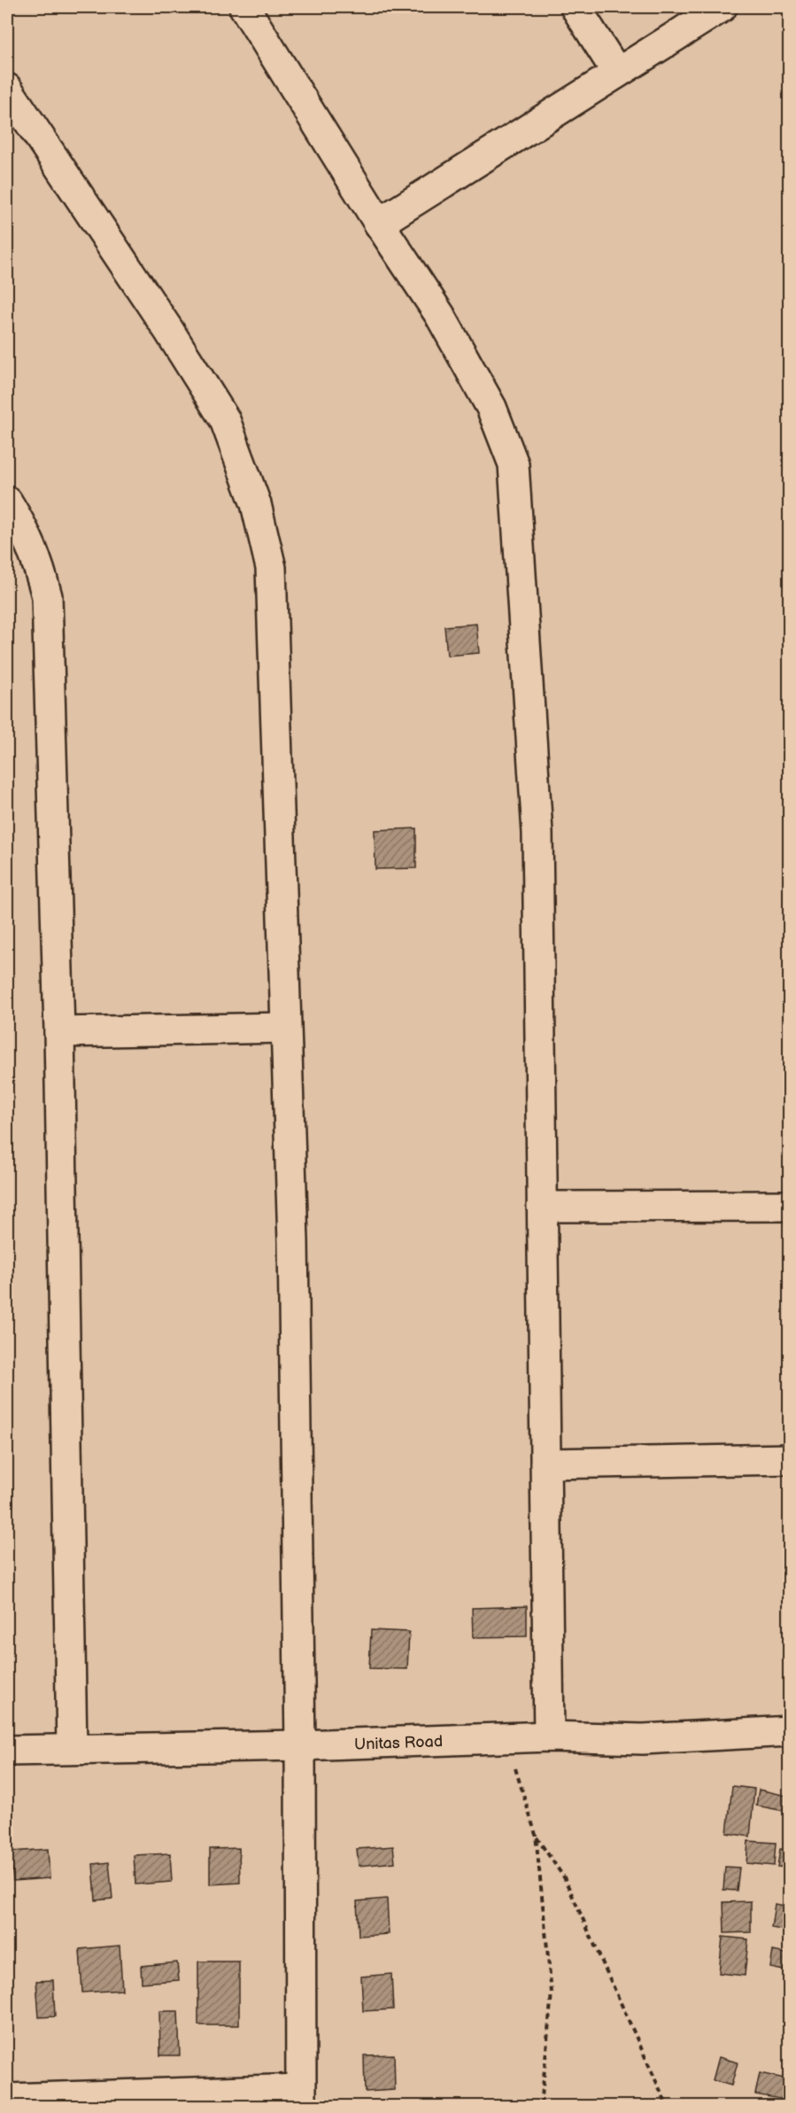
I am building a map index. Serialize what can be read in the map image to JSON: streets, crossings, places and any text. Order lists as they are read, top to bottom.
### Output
{
  "streets": {
    "street": ["Unitas Road"]
  }
}
